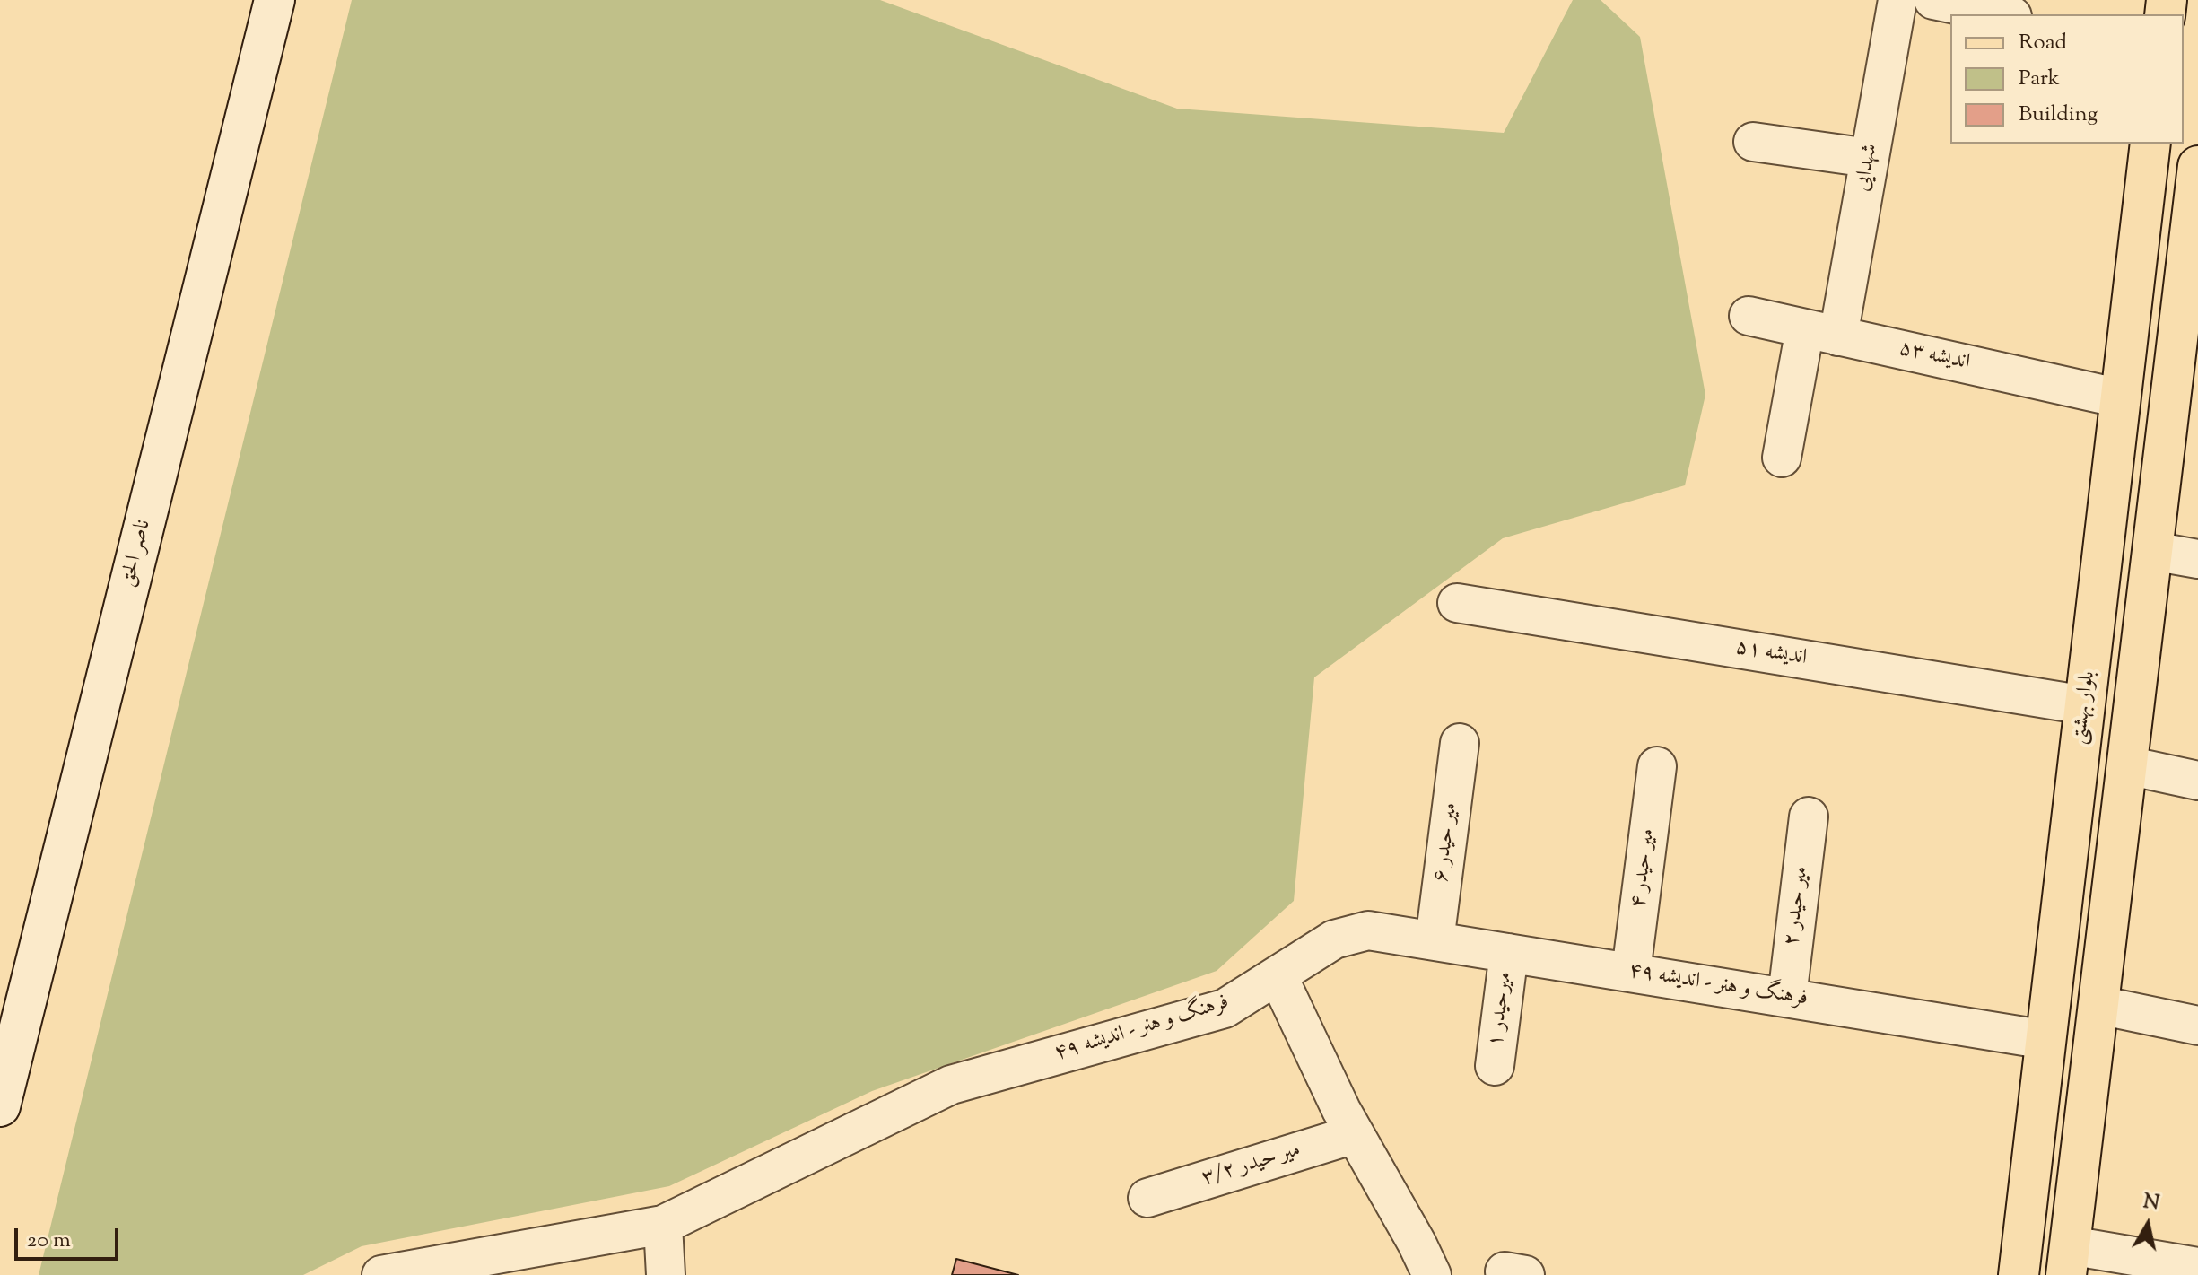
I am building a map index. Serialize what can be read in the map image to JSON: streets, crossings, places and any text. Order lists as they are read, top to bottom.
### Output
{
  "streets": {
    "main road": ["بلوار بهشتی"],
    "street": [
      "شهدایی",
      "اندیشه ۵۳",
      "ناصر الحق",
      "اندیشه ۵۱",
      "میر حیدر ۶",
      "میر حیدر ۴",
      "میر حیدر ۲",
      "فرهنگ و هنر - اندیشه ۴۹",
      "میرحیدر ۱",
      "میر حیدر ۳/۲"
    ]
  },
  "crossings": [
    ["شهدایی", "اندیشه ۵۳"],
    ["اندیشه ۵۳", "بلوار بهشتی"],
    ["اندیشه ۵۱", "بلوار بهشتی"],
    ["بلوار بهشتی", "فرهنگ و هنر - اندیشه ۴۹"],
    ["میر حیدر ۶", "فرهنگ و هنر - اندیشه ۴۹"],
    ["میر حیدر ۴", "فرهنگ و هنر - اندیشه ۴۹"],
    ["میر حیدر ۲", "فرهنگ و هنر - اندیشه ۴۹"],
    ["فرهنگ و هنر - اندیشه ۴۹", "میرحیدر ۱"]
  ],
  "legend": ["Road", "Park", "Building"],
  "scale_bar": "20 m",
  "north": "top"
}
